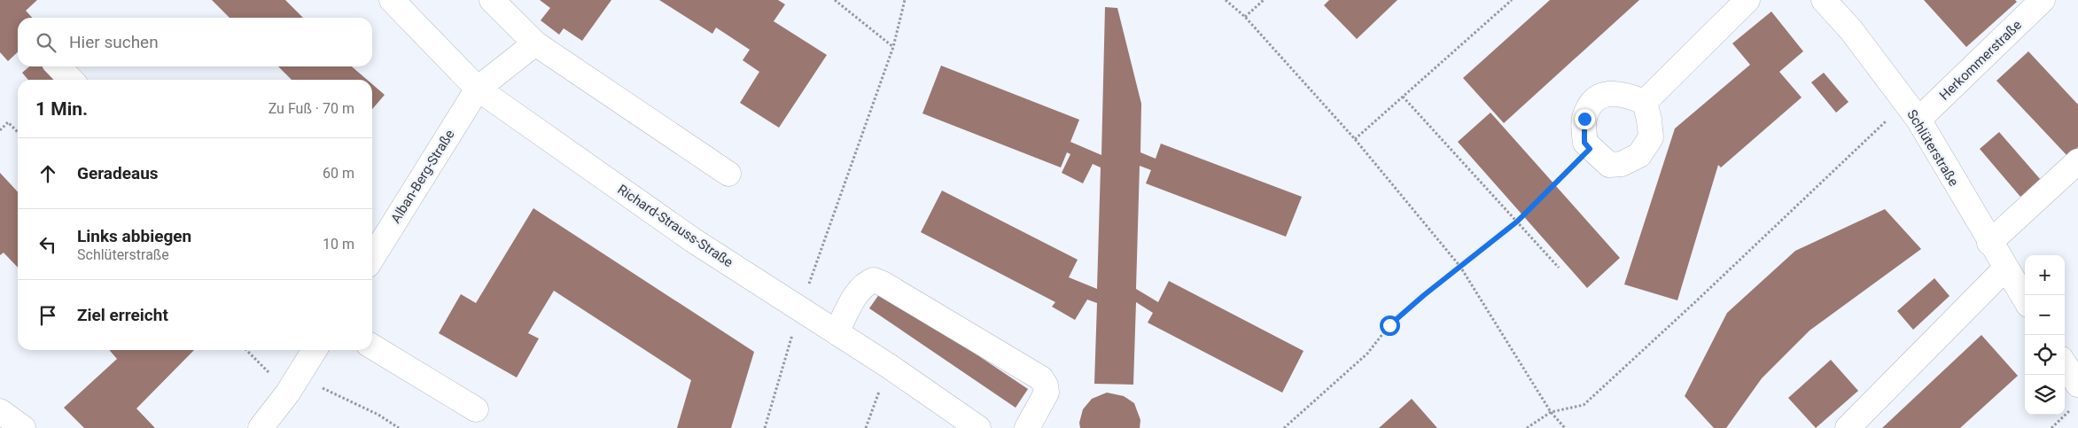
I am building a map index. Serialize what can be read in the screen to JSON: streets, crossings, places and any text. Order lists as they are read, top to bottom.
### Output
{
  "streets": {
    "street": [
      "Herkommerstraße",
      "Schlüterstraße",
      "Alban-Berg-Straße",
      "Richard-Strauss-Straße"
    ]
  },
  "crossings": [
    ["Herkommerstraße", "Schlüterstraße"],
    ["Alban-Berg-Straße", "Richard-Strauss-Straße"]
  ],
  "page": {
    "search": "Hier suchen",
    "heading": ["1 Min.", "Zu Fuß · 70 m"],
    "list": [
      ["Geradeaus", "60 m"],
      ["Links abbiegen", "Schlüterstraße", "10 m"],
      "Ziel erreicht"
    ],
    "map_buttons": ["+", "−"]
  }
}
